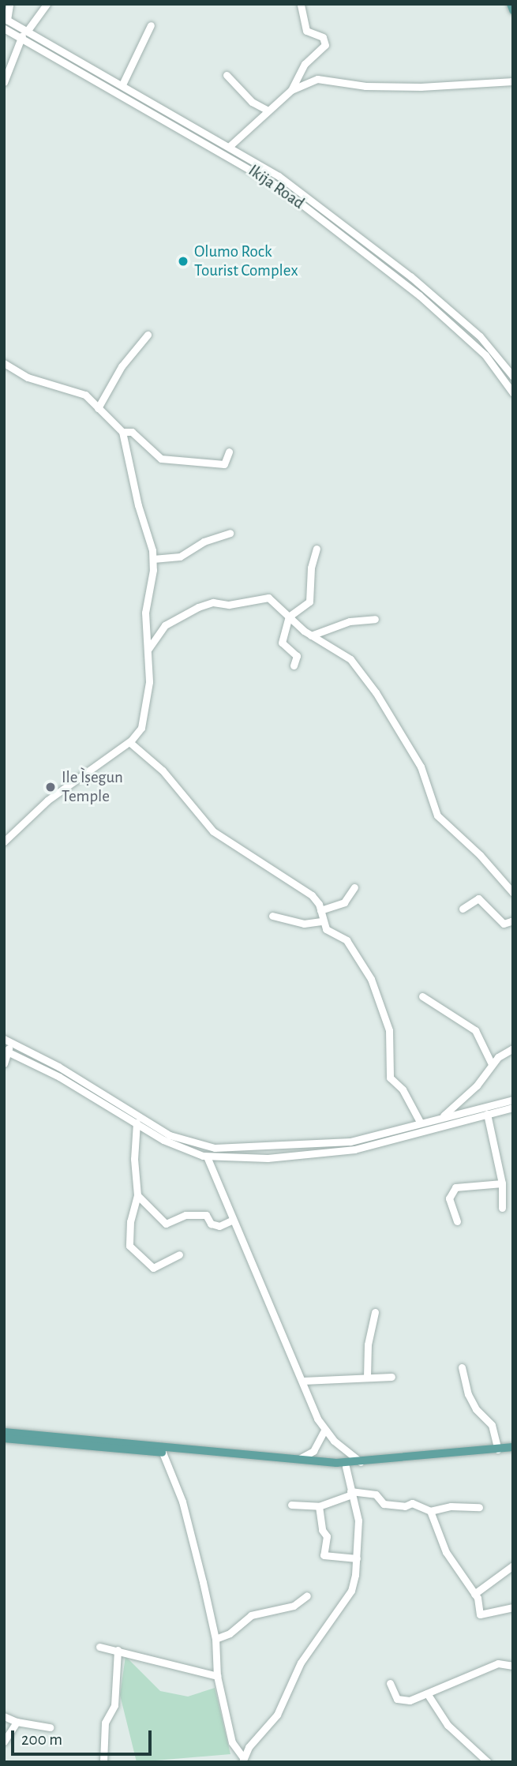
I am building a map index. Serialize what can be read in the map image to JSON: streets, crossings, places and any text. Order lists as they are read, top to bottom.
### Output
{
  "streets": {
    "street": ["Ikija Road"]
  },
  "places": ["Olumo Rock Tourist Complex", "Ile Ìṣegun Temple"],
  "scale_bar": "200 m"
}
